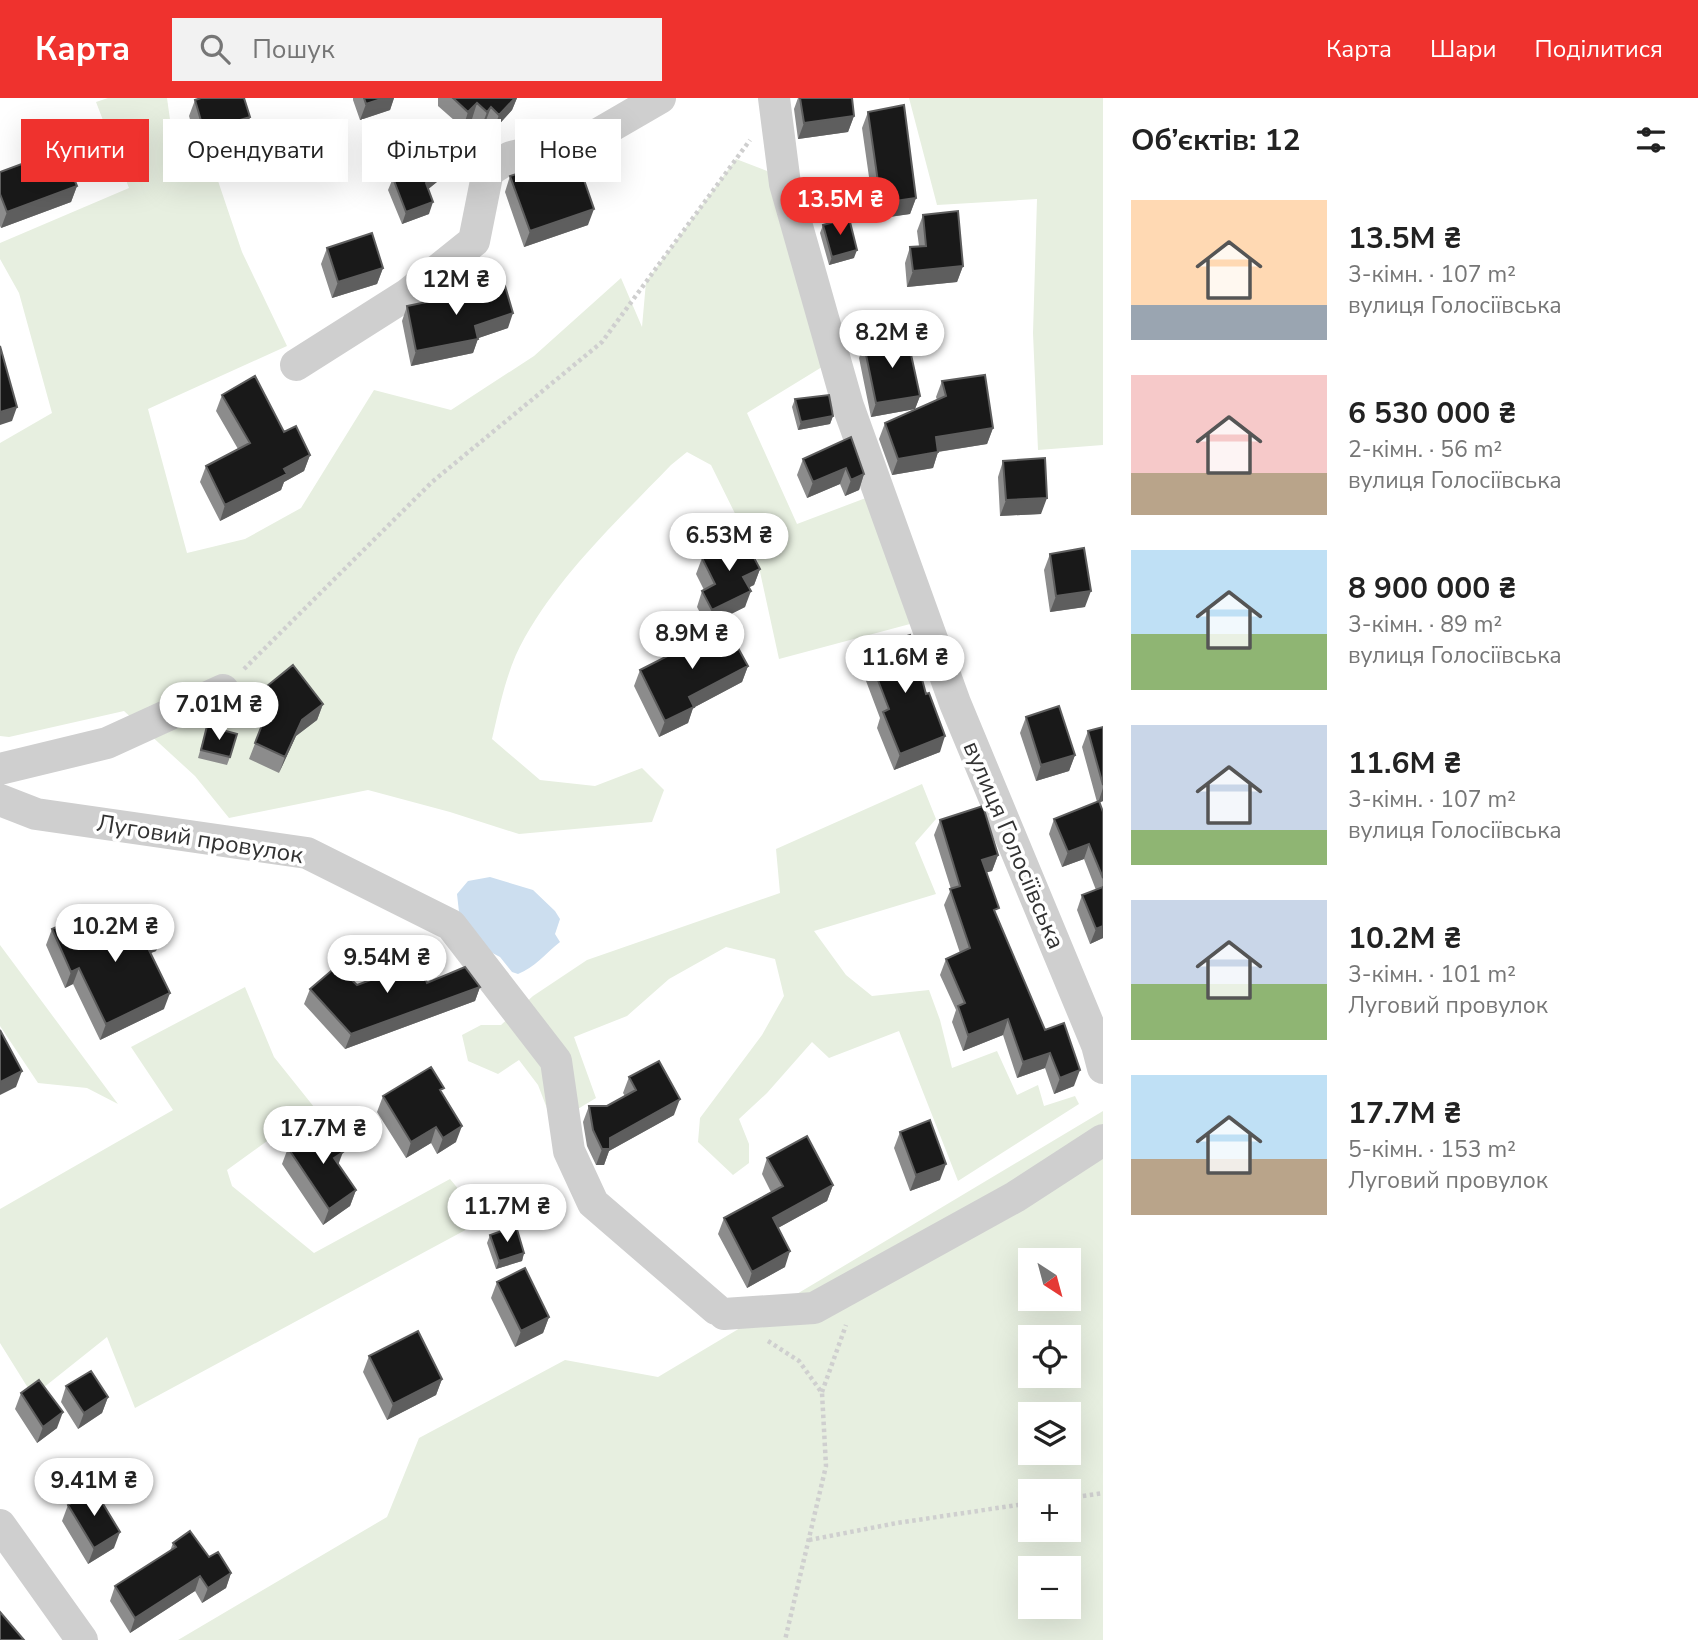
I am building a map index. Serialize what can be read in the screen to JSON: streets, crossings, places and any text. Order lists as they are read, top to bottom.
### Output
{
  "streets": {
    "street": ["Луговий провулок", "вулиця Голосіївська"]
  },
  "north": "bottom right",
  "page": {
    "header": "Карта",
    "search": "Пошук",
    "nav": ["Карта", "Шари", "Поділитися"],
    "heading": "Об’єктів: 12",
    "chip": [
      "Купити",
      "Орендувати",
      "Фільтри",
      "Нове"
    ],
    "price": [
      "13.5M ₴",
      "12M ₴",
      "8.2M ₴",
      "6.53M ₴",
      "8.9M ₴",
      "11.6M ₴",
      "7.01M ₴",
      "10.2M ₴",
      "9.54M ₴",
      "17.7M ₴",
      "11.7M ₴",
      "9.41M ₴"
    ],
    "list": [
      {
        "name": "13.5M ₴",
        "note": "3-кімн. · 107 m² · вулиця Голосіївська"
      },
      {
        "name": "6 530 000 ₴",
        "note": "2-кімн. · 56 m² · вулиця Голосіївська"
      },
      {
        "name": "8 900 000 ₴",
        "note": "3-кімн. · 89 m² · вулиця Голосіївська"
      },
      {
        "name": "11.6M ₴",
        "note": "3-кімн. · 107 m² · вулиця Голосіївська"
      },
      {
        "name": "10.2M ₴",
        "note": "3-кімн. · 101 m² · Луговий провулок"
      },
      {
        "name": "17.7M ₴",
        "note": "5-кімн. · 153 m² · Луговий провулок"
      }
    ],
    "map_buttons": ["+", "−"]
  }
}
